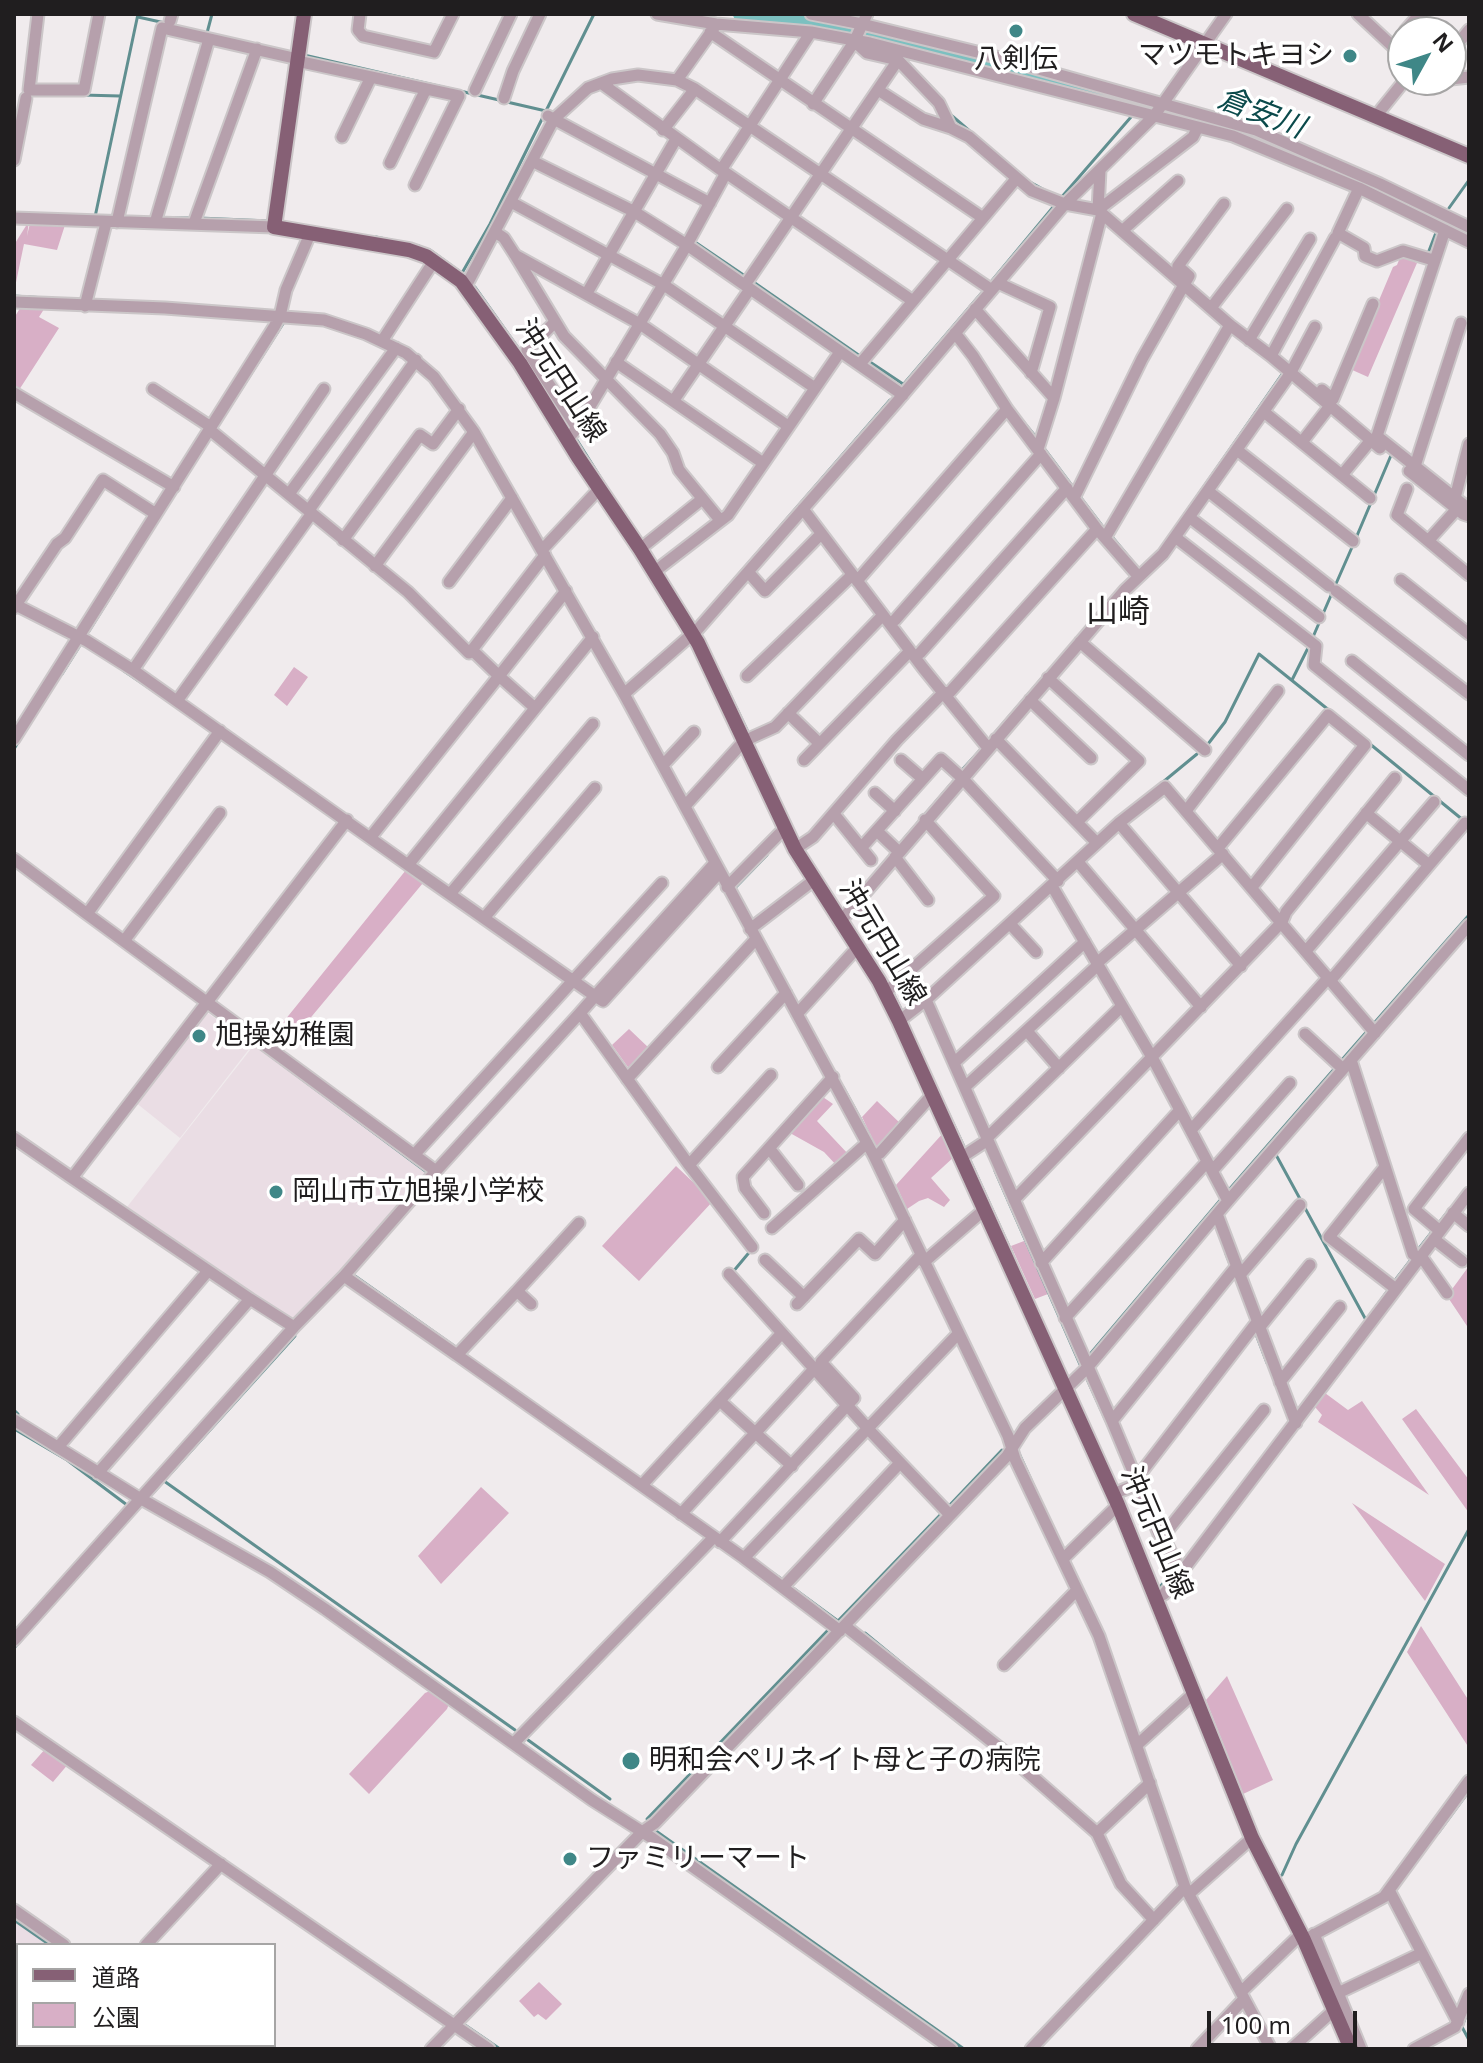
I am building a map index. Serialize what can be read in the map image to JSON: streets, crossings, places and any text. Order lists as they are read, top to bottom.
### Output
{
  "streets": {
    "main road": ["沖元円山線"]
  },
  "districts": ["山崎"],
  "water": ["倉安川"],
  "places": [
    "八剣伝",
    "マツモトキヨシ",
    "旭操幼稚園",
    "岡山市立旭操小学校",
    "明和会ペリネイト母と子の病院",
    "ファミリーマート"
  ],
  "legend": ["道路", "公園"],
  "scale_bar": "100 m",
  "north": "top right"
}
